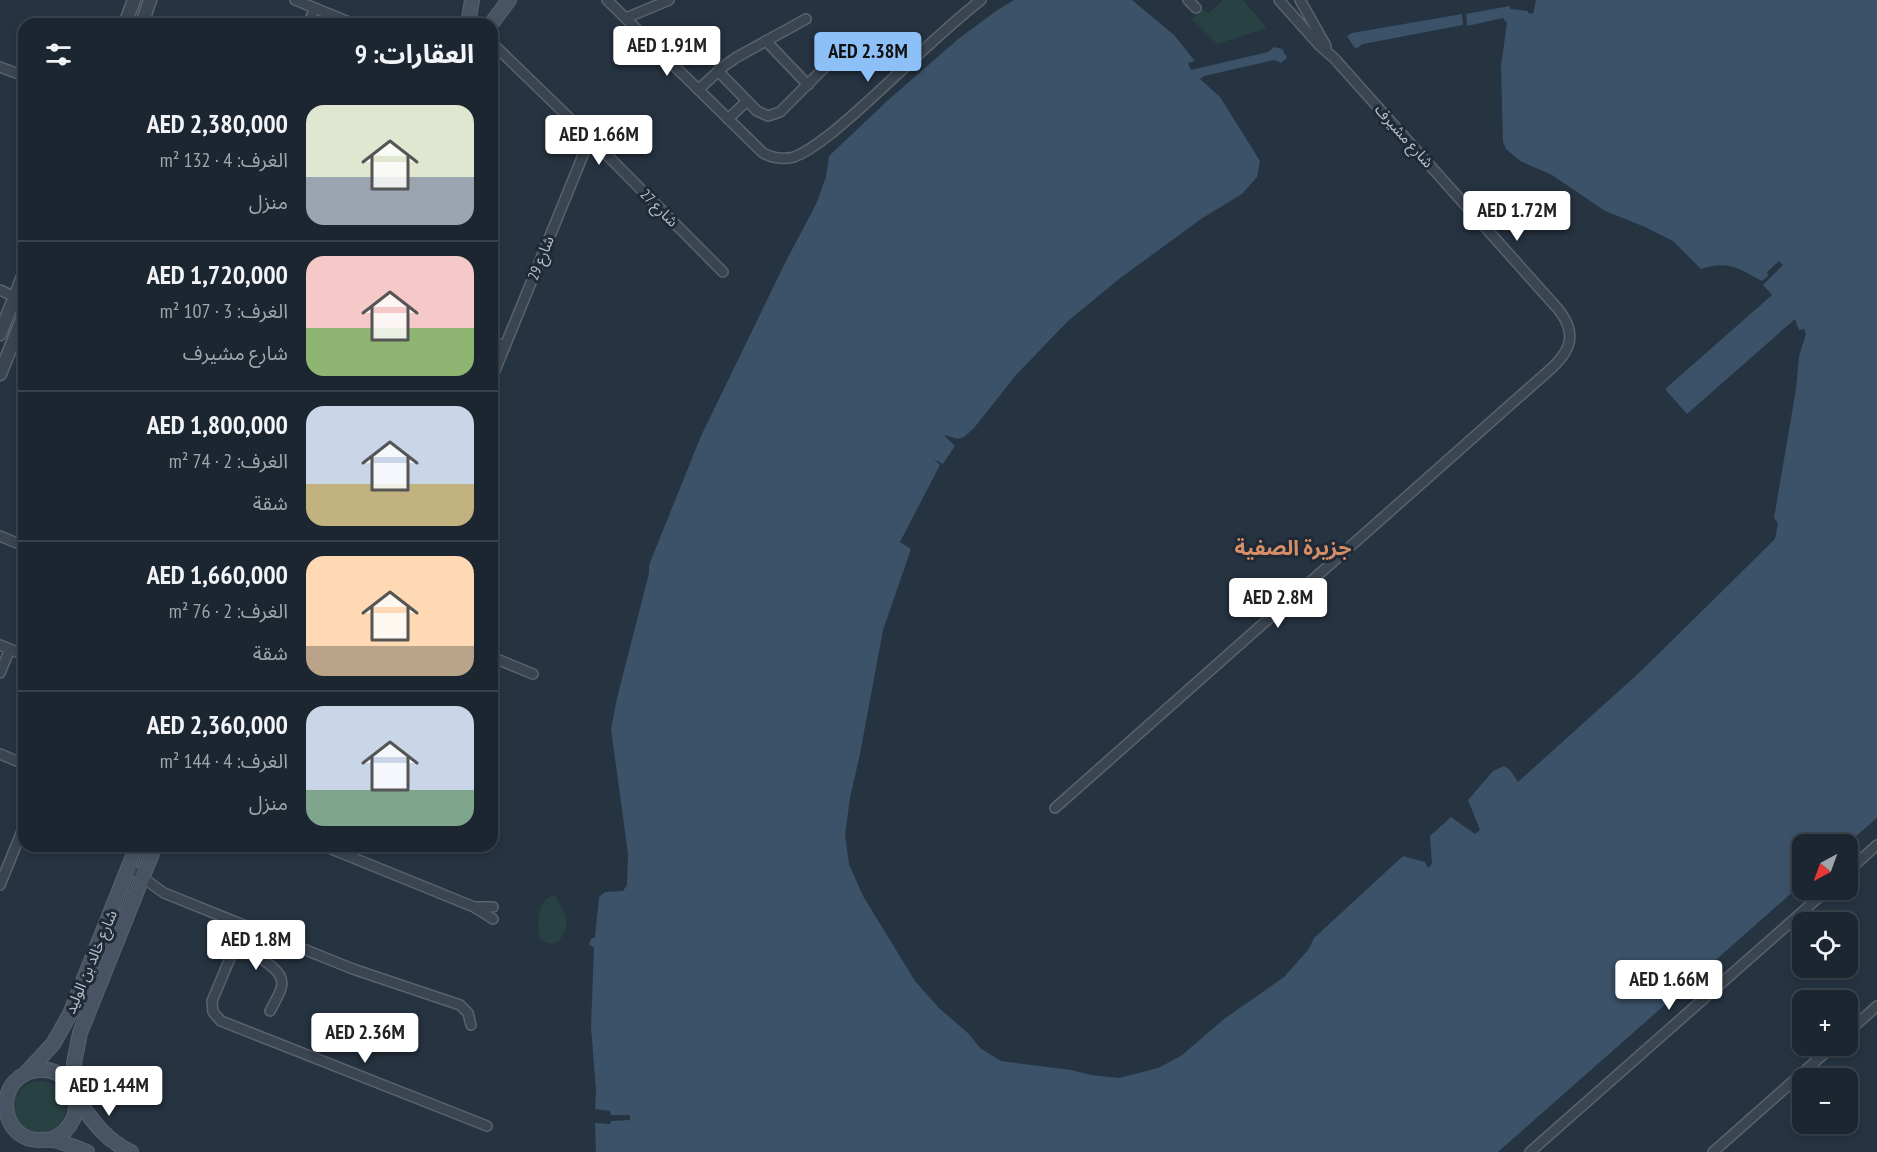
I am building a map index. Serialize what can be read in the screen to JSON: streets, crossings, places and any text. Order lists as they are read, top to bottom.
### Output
{
  "streets": {
    "main road": ["شارع خالد بن الوليد"],
    "street": ["شارع مشيرف", "شارع 27", "شارع 29"]
  },
  "crossings": [
    ["شارع 27", "شارع 29"]
  ],
  "districts": ["جزيرة الصفية"],
  "north": "bottom left",
  "page": {
    "heading": "العقارات: 9",
    "price": [
      "AED 1.91M",
      "AED 2.38M",
      "AED 1.66M",
      "AED 1.72M",
      "AED 2.8M",
      "AED 1.8M",
      "AED 1.66M",
      "AED 2.36M",
      "AED 1.44M"
    ],
    "list": [
      {
        "name": "AED 2,380,000",
        "note": "الغرف: 4 · 132 m² · منزل"
      },
      {
        "name": "AED 1,720,000",
        "note": "الغرف: 3 · 107 m² · شارع مشيرف"
      },
      {
        "name": "AED 1,800,000",
        "note": "الغرف: 2 · 74 m² · شقة"
      },
      {
        "name": "AED 1,660,000",
        "note": "الغرف: 2 · 76 m² · شقة"
      },
      {
        "name": "AED 2,360,000",
        "note": "الغرف: 4 · 144 m² · منزل"
      }
    ],
    "map_buttons": ["+", "−"]
  }
}
